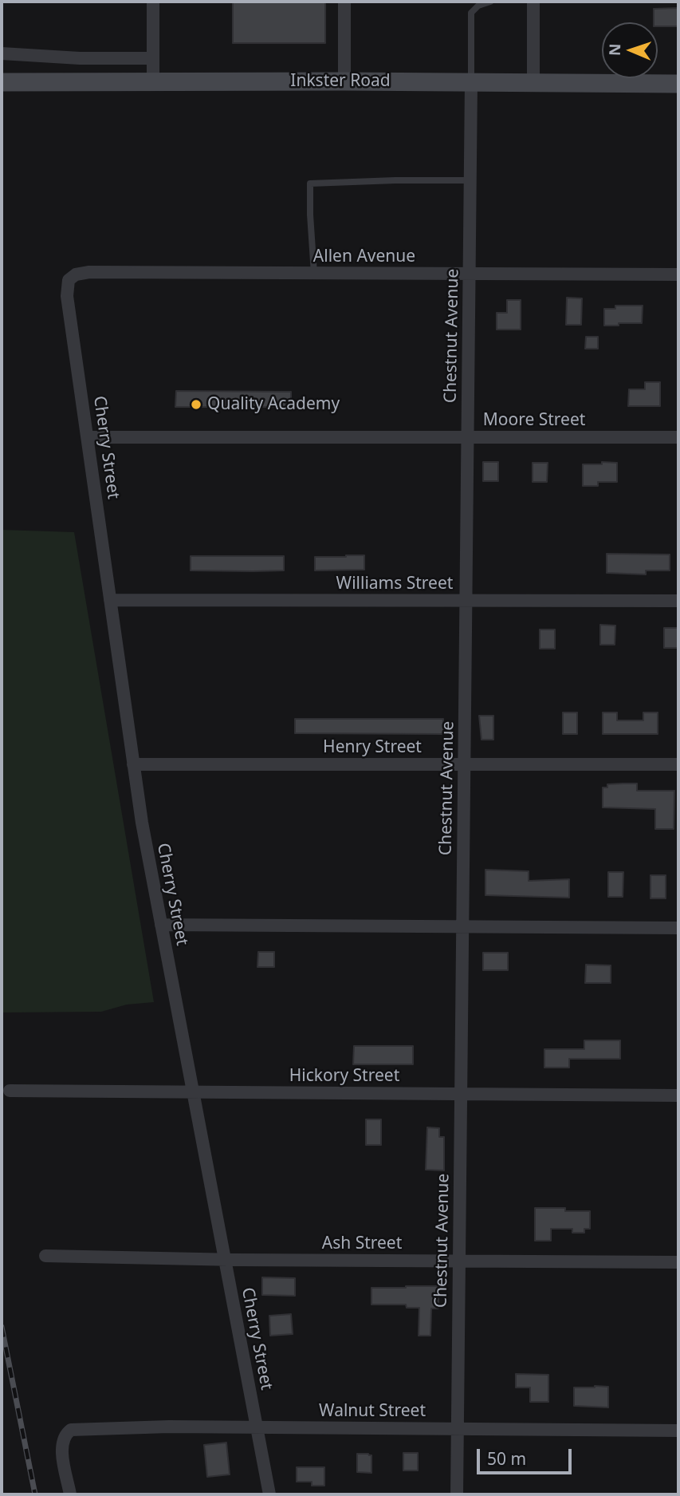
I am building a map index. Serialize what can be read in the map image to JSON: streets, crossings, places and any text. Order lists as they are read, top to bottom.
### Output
{
  "streets": {
    "main road": ["Inkster Road"],
    "street": [
      "Allen Avenue",
      "Chestnut Avenue",
      "Moore Street",
      "Cherry Street",
      "Williams Street",
      "Henry Street",
      "Hickory Street",
      "Ash Street",
      "Walnut Street"
    ]
  },
  "crossings": [
    ["Inkster Road", "Chestnut Avenue"],
    ["Allen Avenue", "Chestnut Avenue"],
    ["Allen Avenue", "Cherry Street"],
    ["Chestnut Avenue", "Moore Street"],
    ["Chestnut Avenue", "Williams Street"],
    ["Chestnut Avenue", "Henry Street"],
    ["Chestnut Avenue", "Hickory Street"],
    ["Chestnut Avenue", "Ash Street"],
    ["Chestnut Avenue", "Walnut Street"],
    ["Moore Street", "Cherry Street"],
    ["Cherry Street", "Williams Street"],
    ["Cherry Street", "Henry Street"],
    ["Cherry Street", "Hickory Street"],
    ["Cherry Street", "Ash Street"],
    ["Cherry Street", "Walnut Street"]
  ],
  "places": ["Quality Academy"],
  "scale_bar": "50 m",
  "north": "left"
}
